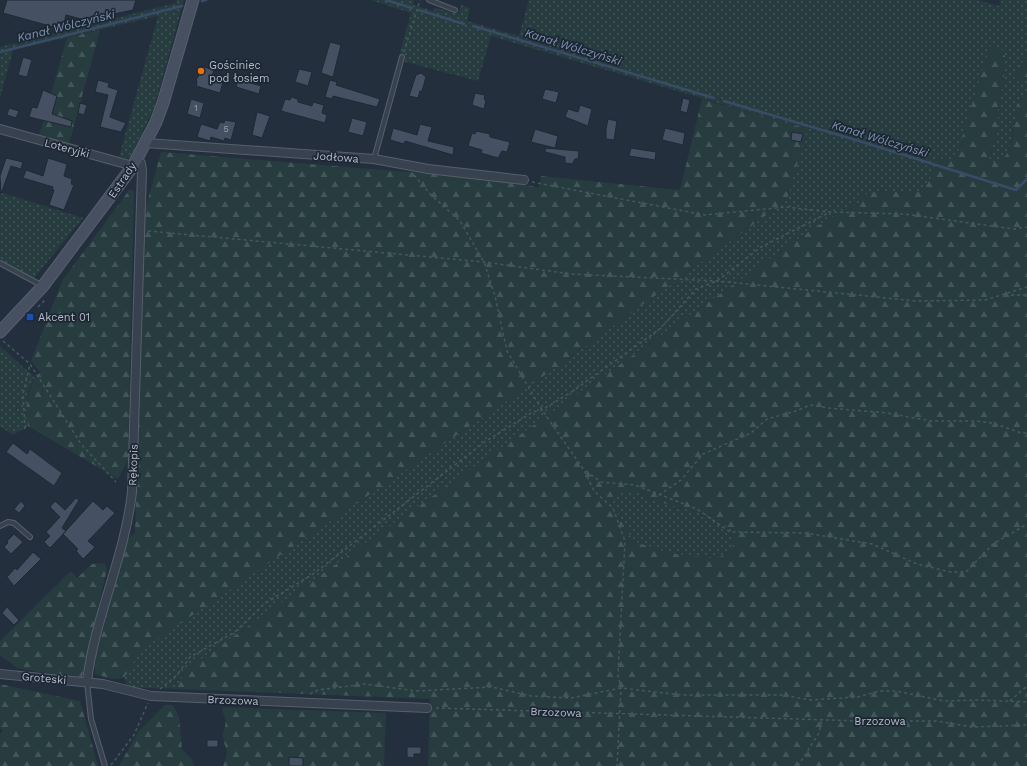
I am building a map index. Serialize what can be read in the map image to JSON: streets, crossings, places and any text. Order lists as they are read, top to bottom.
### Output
{
  "streets": {
    "main road": ["Estrady"],
    "street": [
      "Loteryjki",
      "Jodłowa",
      "Rękopis",
      "Groteski",
      "Brzozowa"
    ]
  },
  "crossings": [
    ["Loteryjki", "Estrady"],
    ["Loteryjki", "Rękopis"],
    ["Jodłowa", "Estrady"],
    ["Estrady", "Rękopis"],
    ["Rękopis", "Groteski"],
    ["Rękopis", "Brzozowa"],
    ["Groteski", "Brzozowa"]
  ],
  "water": ["Kanał Wólczyński"],
  "places": {
    "other": ["Gościniec pod łosiem"],
    "transit": ["Akcent 01"]
  },
  "house_numbers": ["1", "5"]
}
